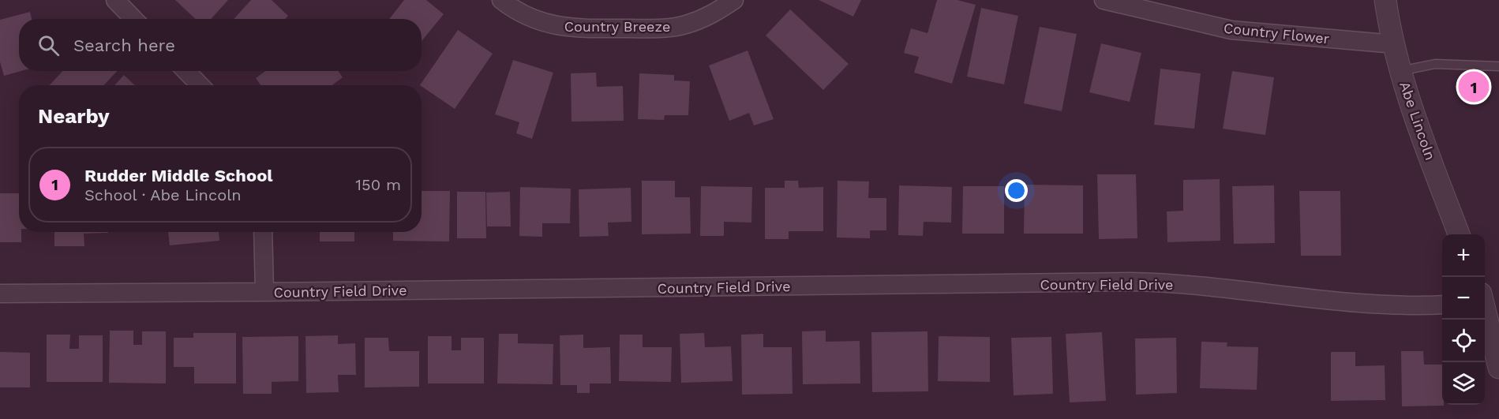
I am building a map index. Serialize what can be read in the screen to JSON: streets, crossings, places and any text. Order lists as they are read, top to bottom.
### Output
{
  "streets": {
    "street": [
      "Country Breeze",
      "Country Flower",
      "Abe Lincoln",
      "Country Field Drive"
    ]
  },
  "crossings": [
    ["Country Flower", "Abe Lincoln"]
  ],
  "page": {
    "search": "Search here",
    "pins": "1",
    "heading": "Nearby",
    "list": [
      {
        "mark": "1",
        "name": "Rudder Middle School",
        "note": "School · Abe Lincoln",
        "value": "150 m"
      }
    ],
    "map_buttons": ["+", "−"]
  }
}
